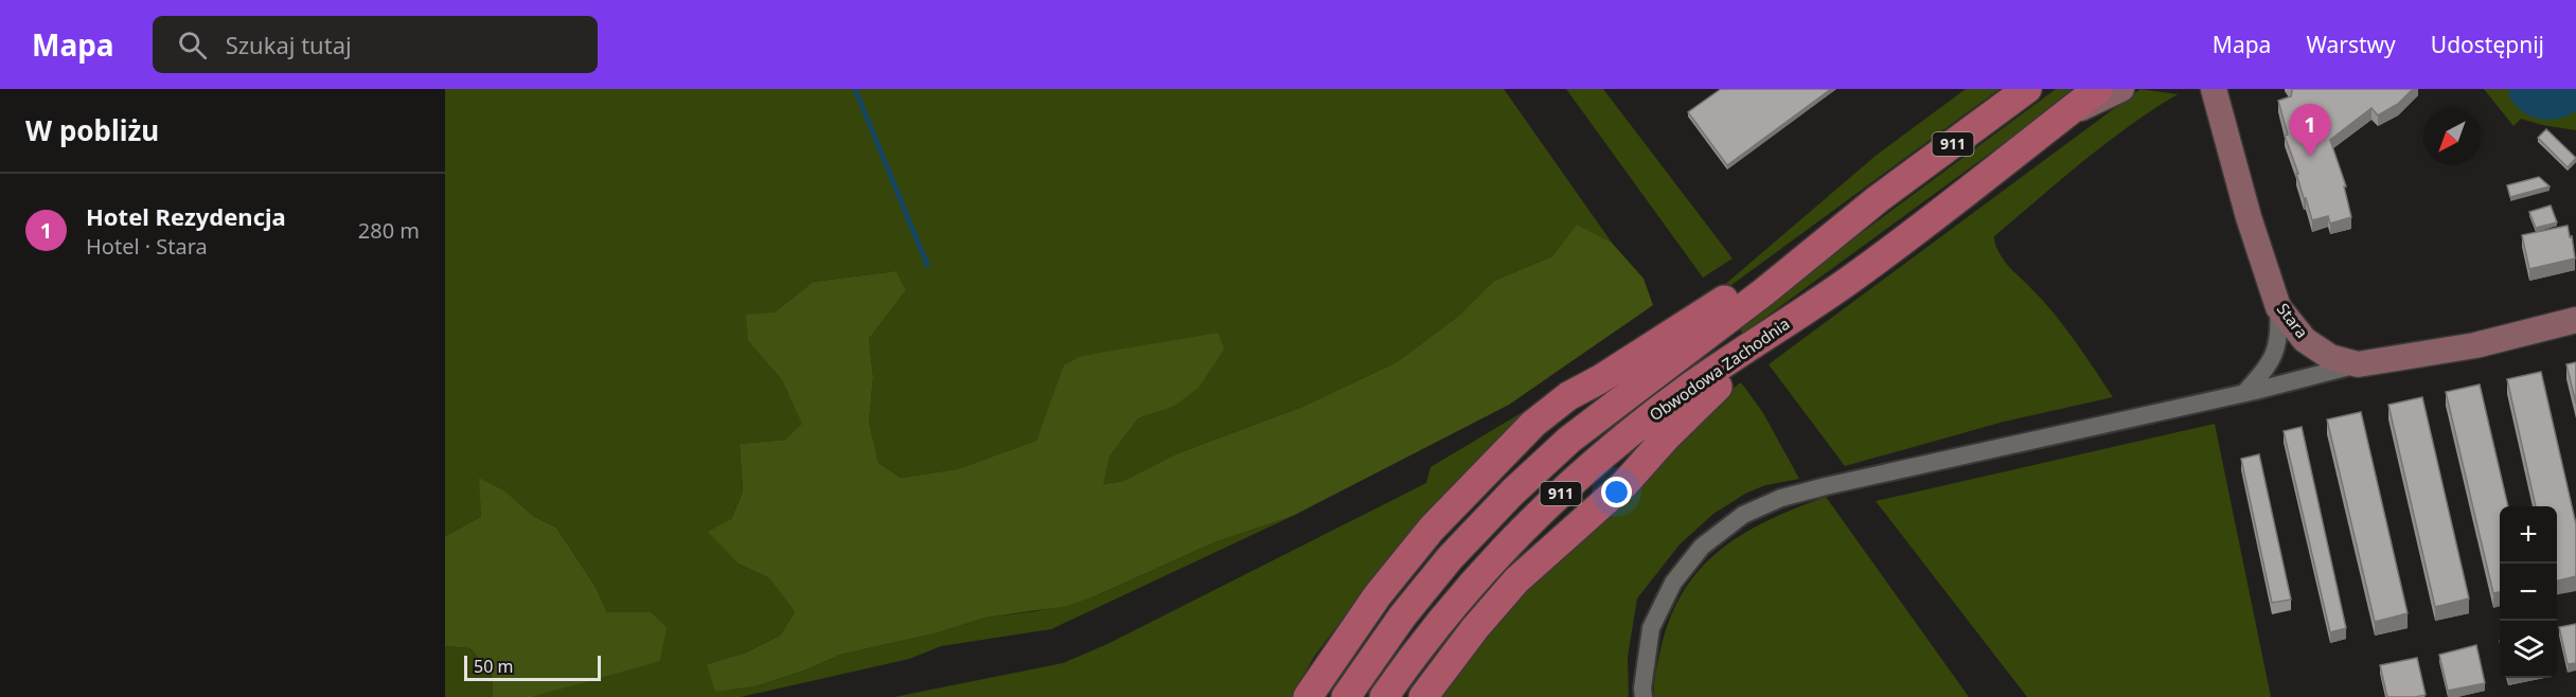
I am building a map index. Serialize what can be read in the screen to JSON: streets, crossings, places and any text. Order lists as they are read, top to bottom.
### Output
{
  "streets": {
    "main road": ["911", "Obwodowa Zachodnia"],
    "street": ["Stara"]
  },
  "scale_bar": "50 m",
  "north": "bottom left",
  "page": {
    "header": "Mapa",
    "search": "Szukaj tutaj",
    "nav": ["Mapa", "Warstwy", "Udostępnij"],
    "heading": "W pobliżu",
    "pins": "1",
    "list": [
      {
        "mark": "1",
        "name": "Hotel Rezydencja",
        "note": "Hotel · Stara",
        "value": "280 m"
      }
    ],
    "map_buttons": ["+", "−"],
    "scale": "50 m"
  }
}
